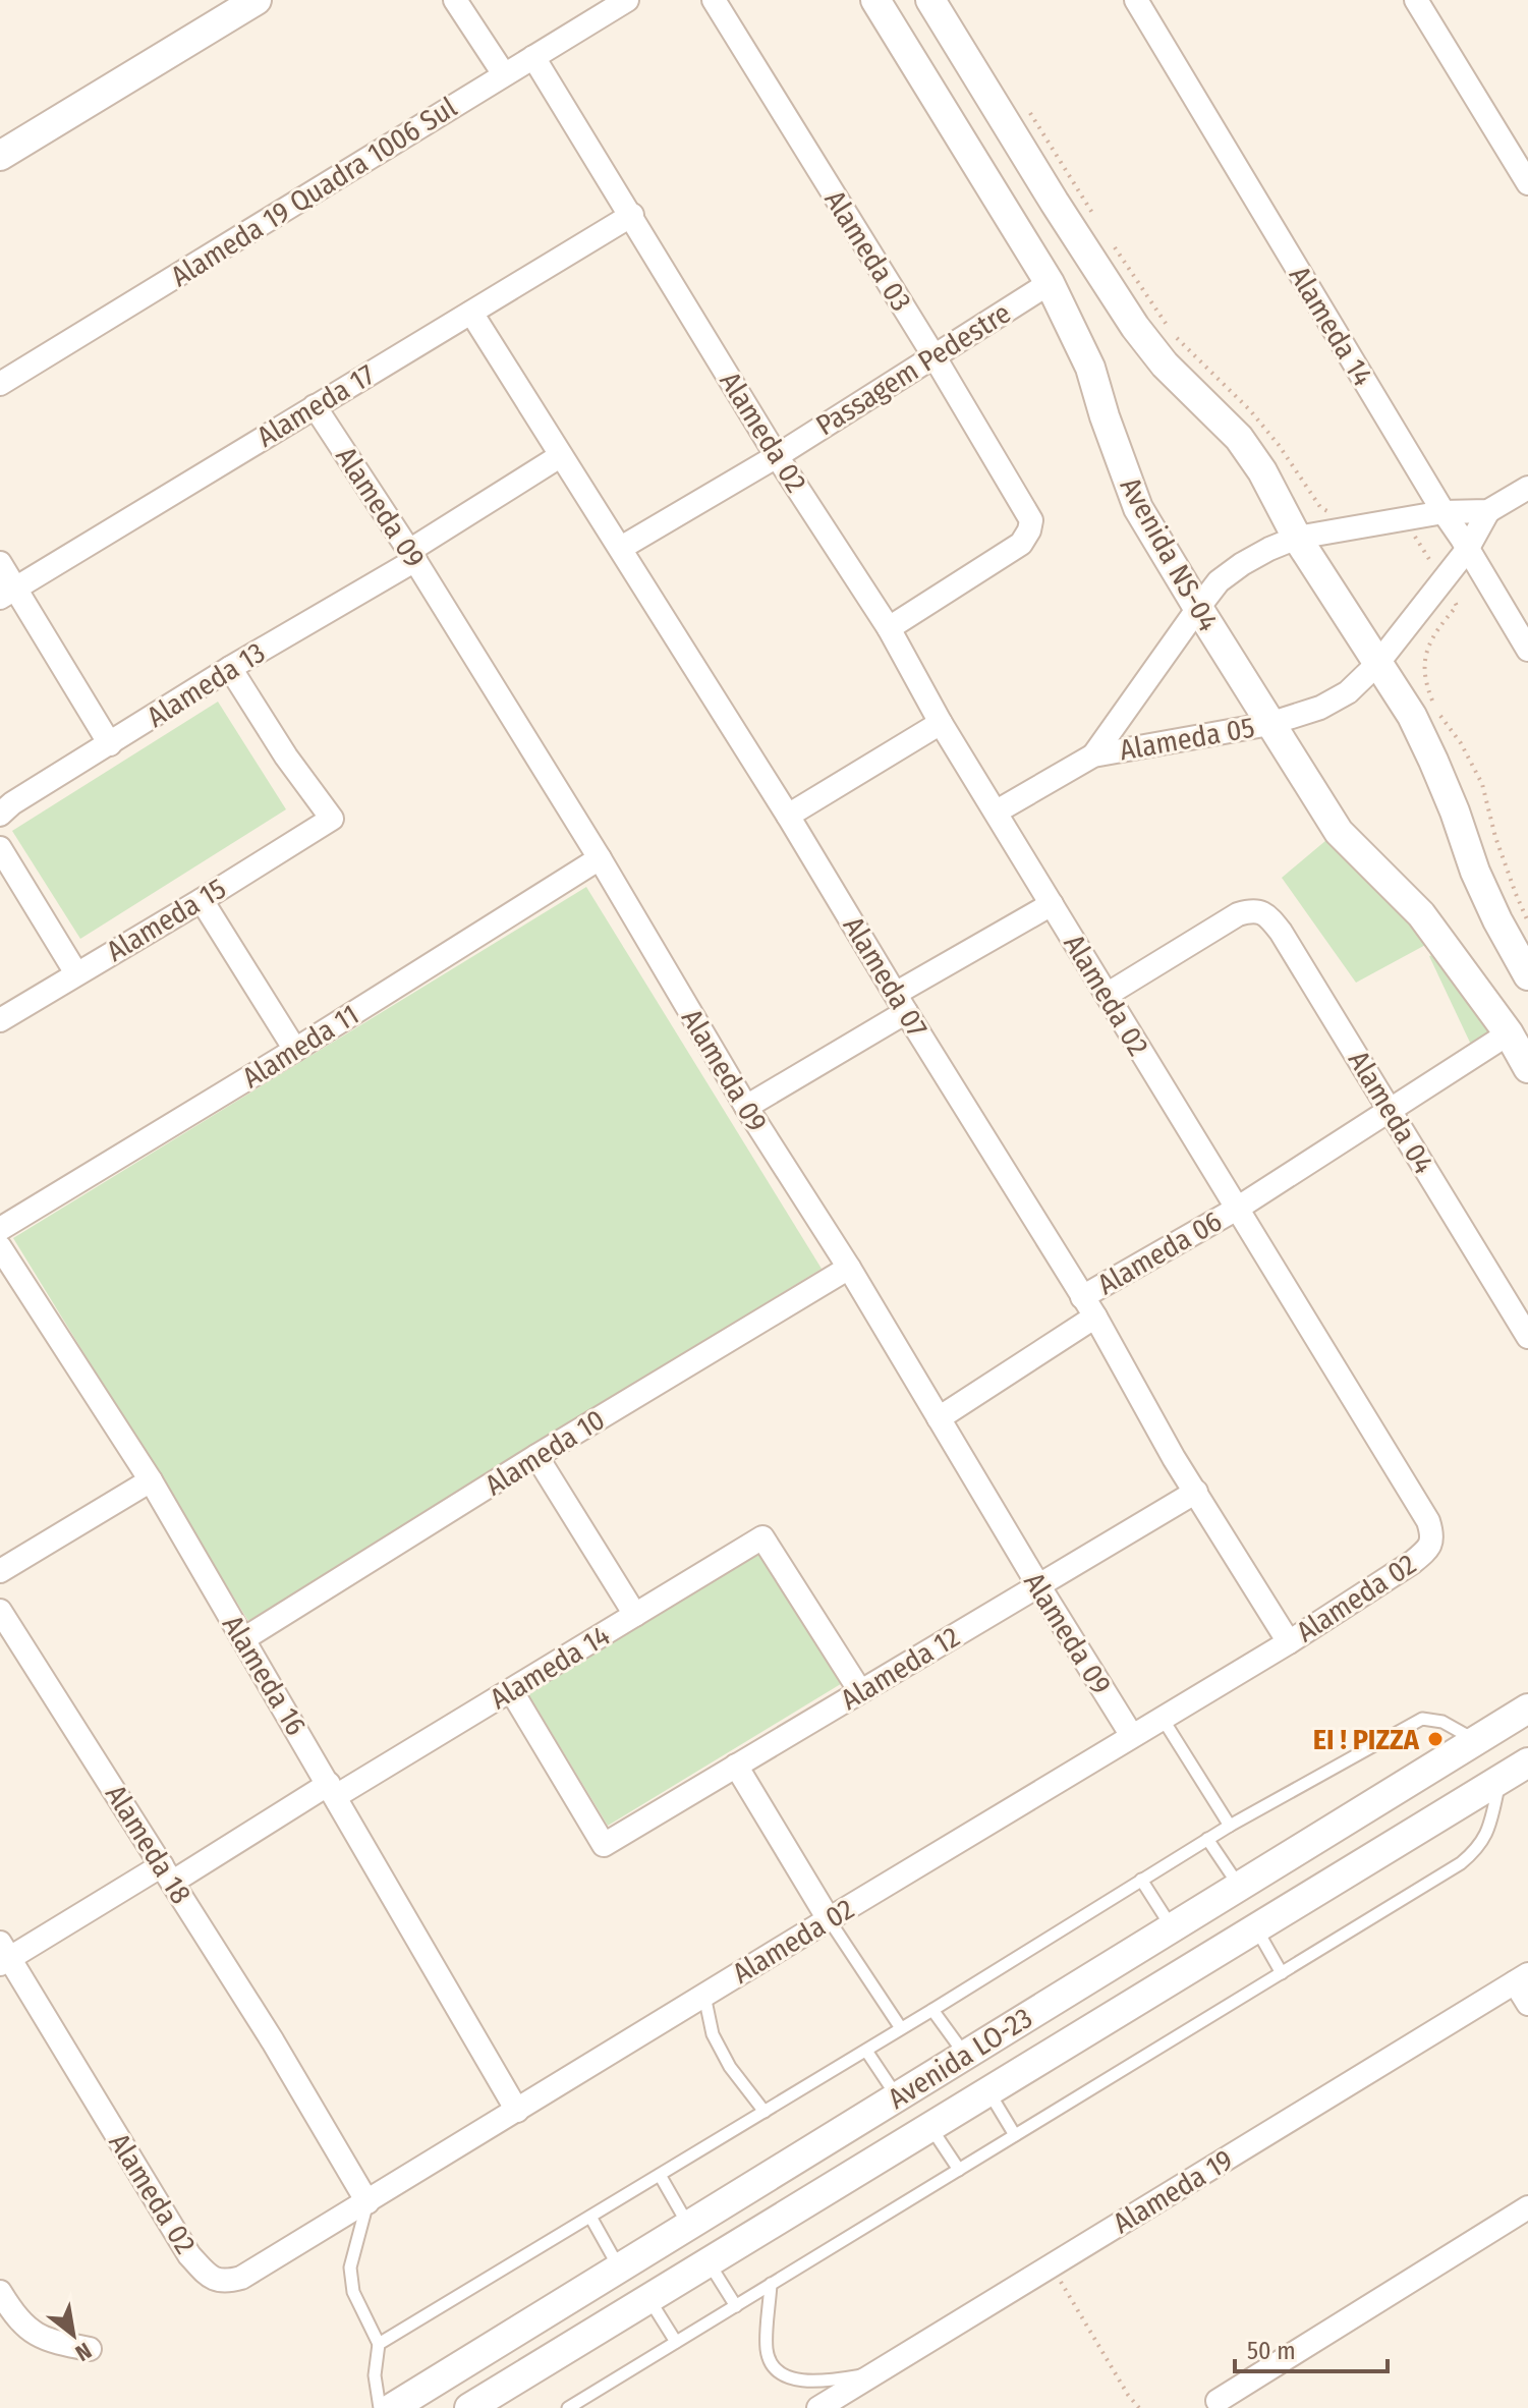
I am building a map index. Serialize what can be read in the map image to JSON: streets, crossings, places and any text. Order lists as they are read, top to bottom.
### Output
{
  "streets": {
    "street": [
      "Alameda 19 Quadra 1006 Sul",
      "Alameda 03",
      "Alameda 14",
      "Passagem Pedestre",
      "Alameda 17",
      "Alameda 02",
      "Alameda 09",
      "Avenida NS-04",
      "Alameda 13",
      "Alameda 05",
      "Alameda 15",
      "Alameda 07",
      "Alameda 11",
      "Alameda 04",
      "Alameda 06",
      "Alameda 10",
      "Alameda 12",
      "Alameda 16",
      "Alameda 18",
      "Avenida LO-23",
      "Alameda 19"
    ]
  },
  "crossings": [
    ["Alameda 19 Quadra 1006 Sul", "Alameda 02"],
    ["Alameda 03", "Passagem Pedestre"],
    ["Alameda 03", "Alameda 02"],
    ["Alameda 14", "Alameda 05"],
    ["Alameda 14", "Alameda 12"],
    ["Alameda 14", "Alameda 16"],
    ["Passagem Pedestre", "Alameda 02"],
    ["Passagem Pedestre", "Avenida NS-04"],
    ["Alameda 17", "Alameda 02"],
    ["Alameda 17", "Alameda 09"],
    ["Alameda 02", "Alameda 09"],
    ["Alameda 02", "Alameda 04"],
    ["Alameda 02", "Alameda 06"],
    ["Alameda 02", "Alameda 16"],
    ["Alameda 02", "Alameda 18"],
    ["Alameda 09", "Alameda 13"],
    ["Alameda 09", "Alameda 11"],
    ["Alameda 09", "Alameda 10"],
    ["Alameda 09", "Alameda 12"],
    ["Avenida NS-04", "Alameda 05"],
    ["Alameda 13", "Alameda 15"],
    ["Alameda 07", "Alameda 06"],
    ["Alameda 07", "Alameda 12"],
    ["Alameda 10", "Alameda 16"]
  ],
  "places": ["EI ! PIZZA"],
  "scale_bar": "50 m",
  "north": "bottom right"
}
